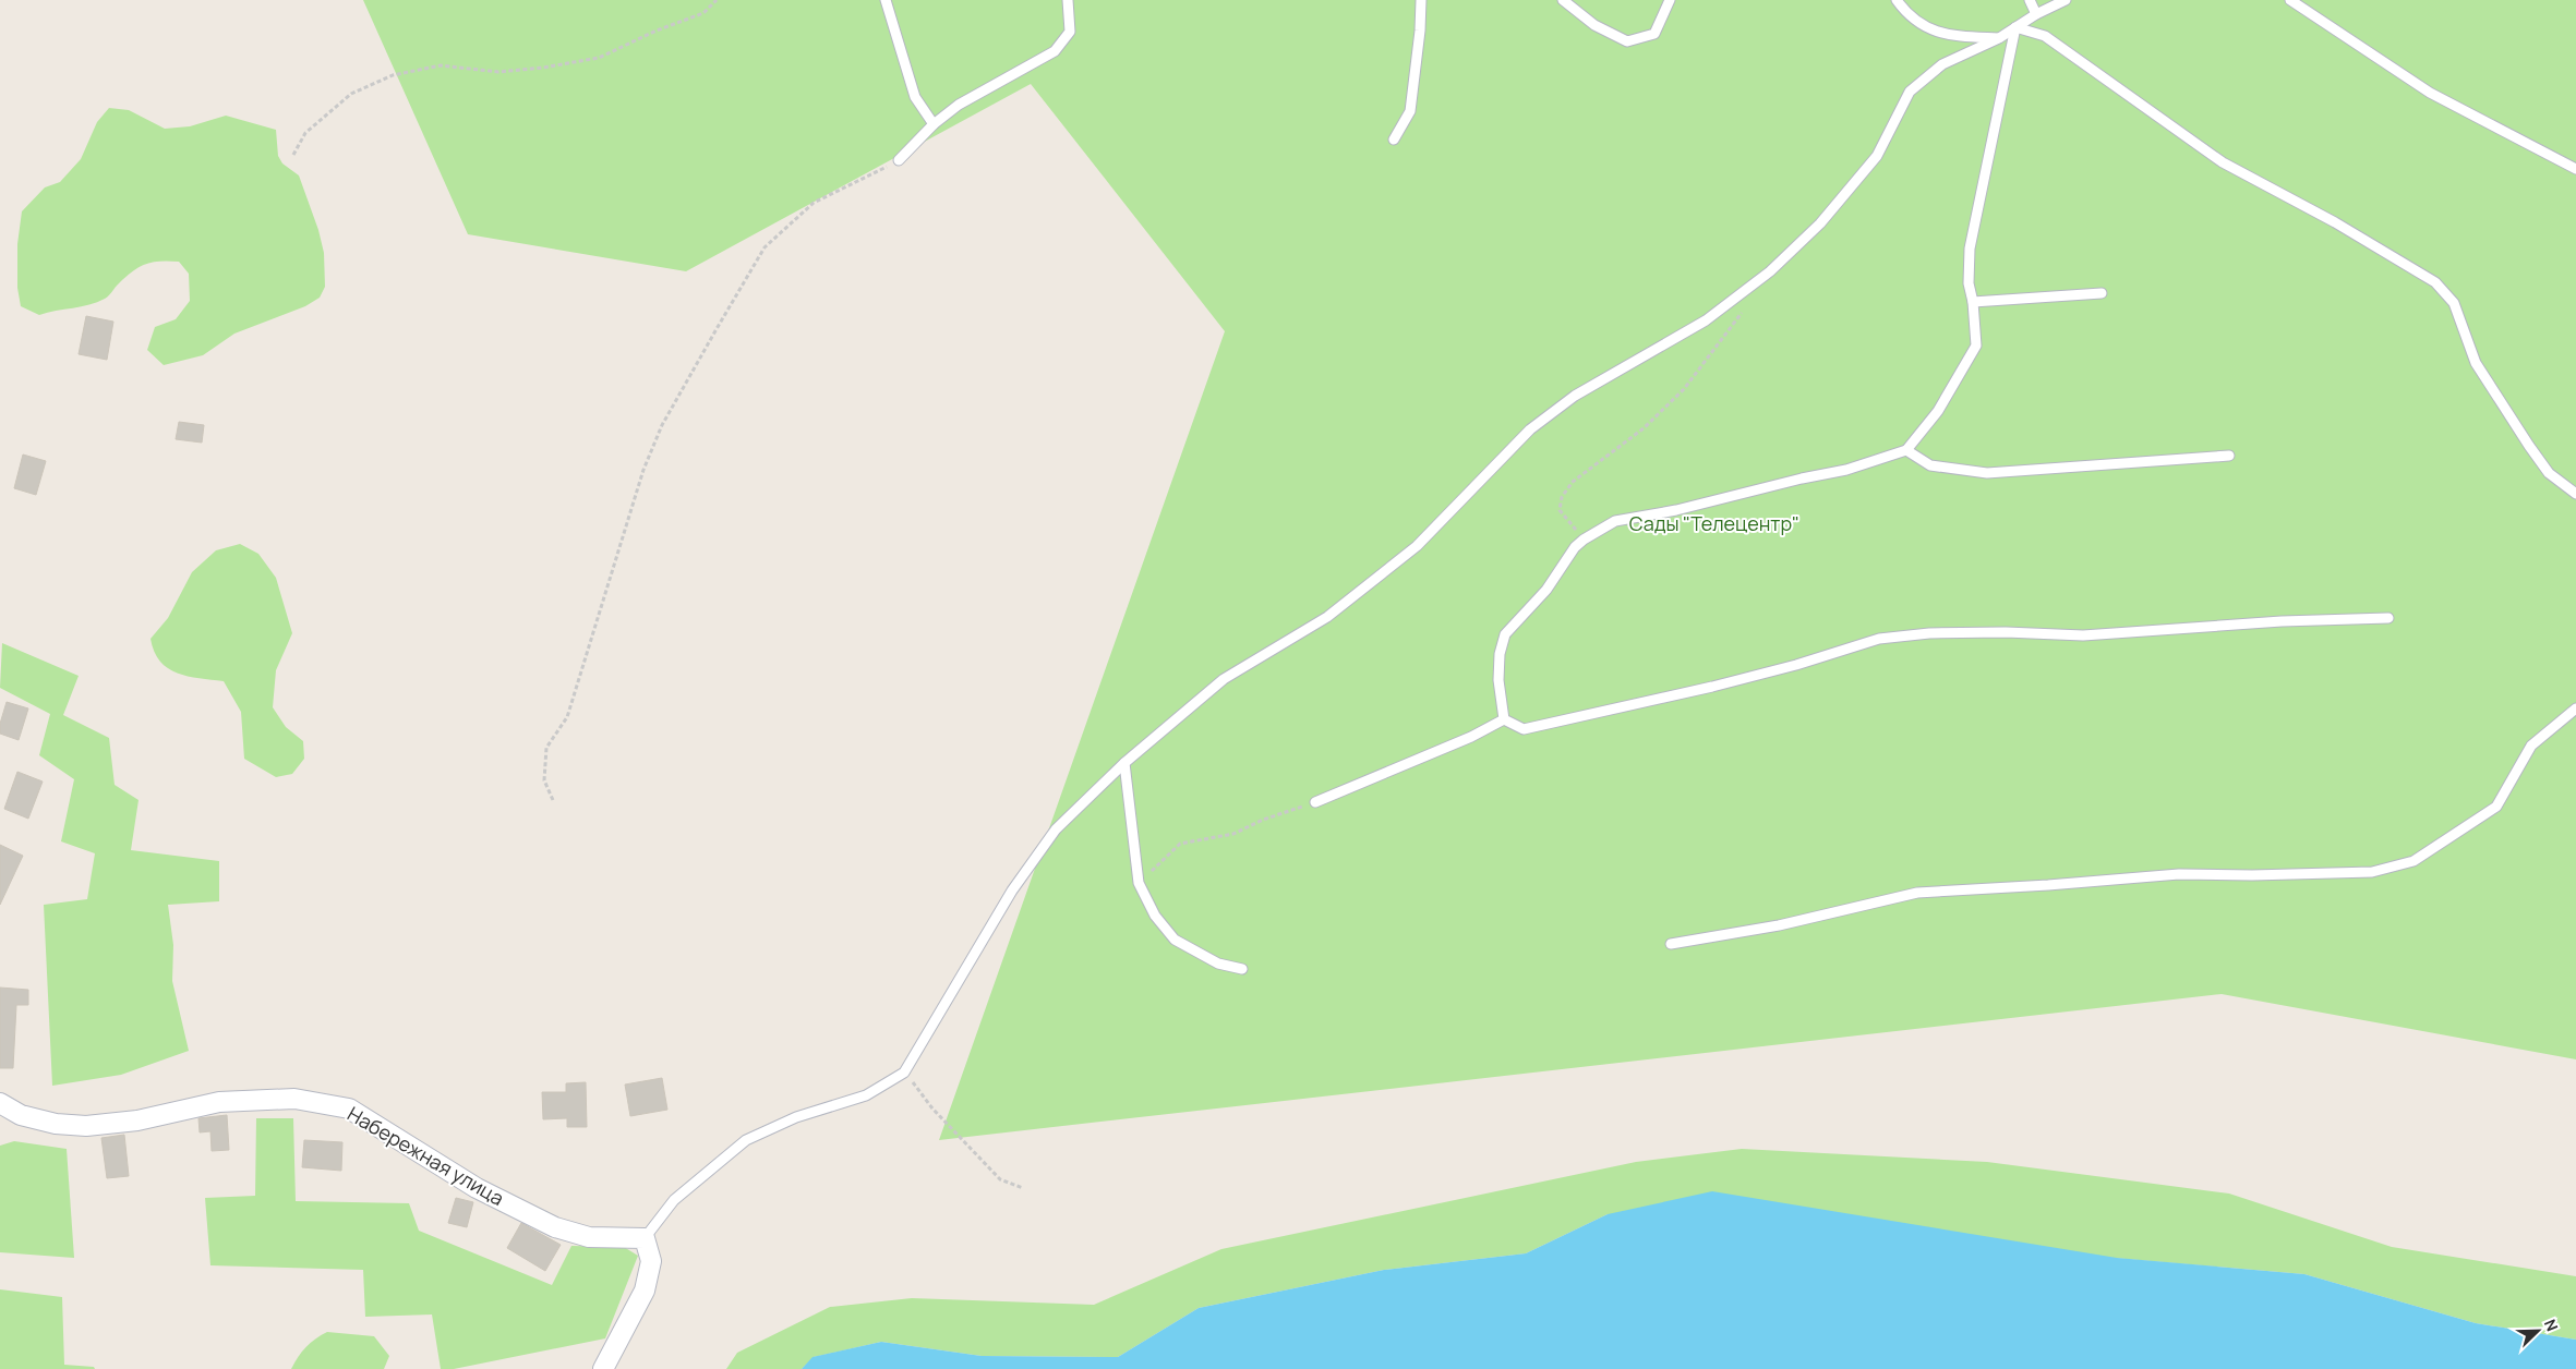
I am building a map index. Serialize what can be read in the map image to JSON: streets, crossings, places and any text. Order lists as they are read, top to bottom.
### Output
{
  "streets": {
    "street": ["Набережная улица"]
  },
  "parks": ["Сады \"Телецентр\""],
  "north": "top right"
}
